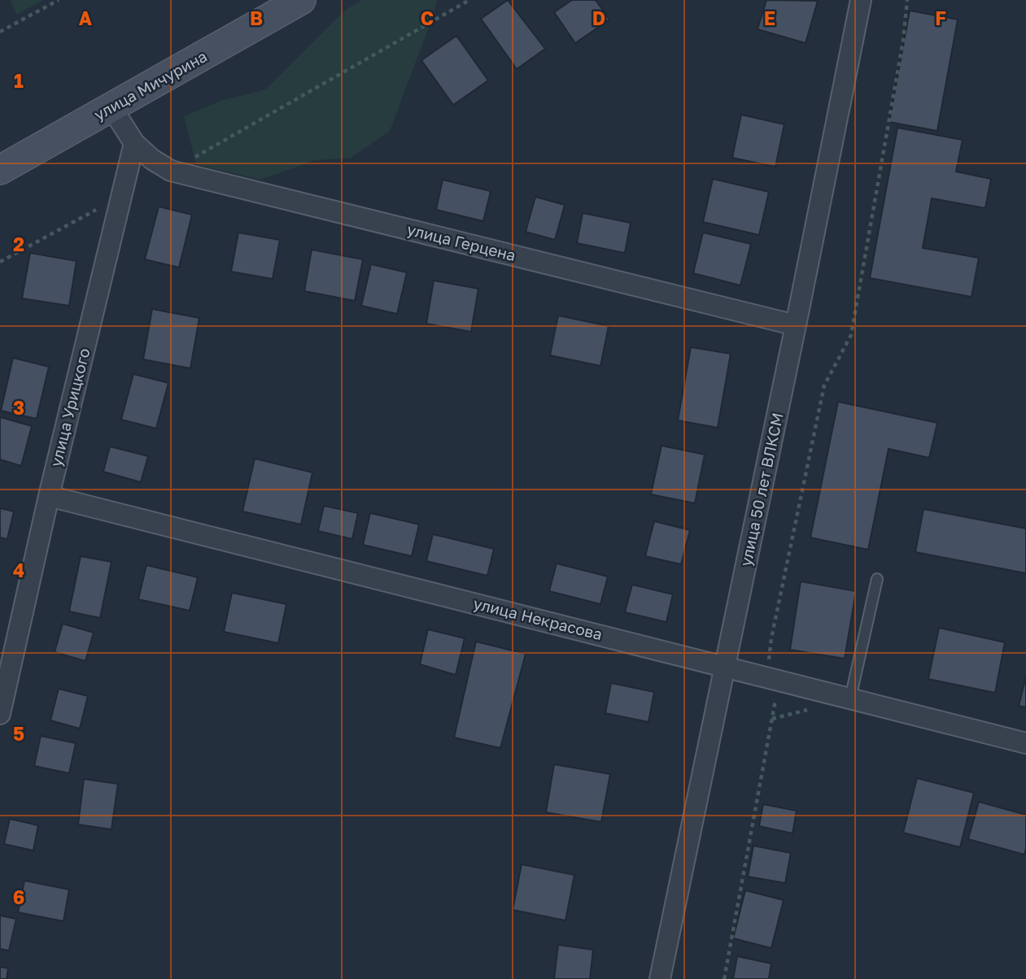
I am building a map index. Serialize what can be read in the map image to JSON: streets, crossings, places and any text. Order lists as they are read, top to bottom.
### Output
{
  "streets": {
    "main road": ["улица Мичурина"],
    "street": [
      "улица Герцена",
      "улица Урицкого",
      "улица 50 лет ВЛКСМ",
      "улица Некрасова"
    ]
  },
  "crossings": [
    ["улица Герцена", "улица Урицкого"],
    ["улица Герцена", "улица 50 лет ВЛКСМ"],
    ["улица Урицкого", "улица Некрасова"],
    ["улица 50 лет ВЛКСМ", "улица Некрасова"]
  ],
  "grid": {
    "columns": [
      "A",
      "B",
      "C",
      "D",
      "E",
      "F"
    ],
    "rows": [
      "1",
      "2",
      "3",
      "4",
      "5",
      "6"
    ]
  }
}
